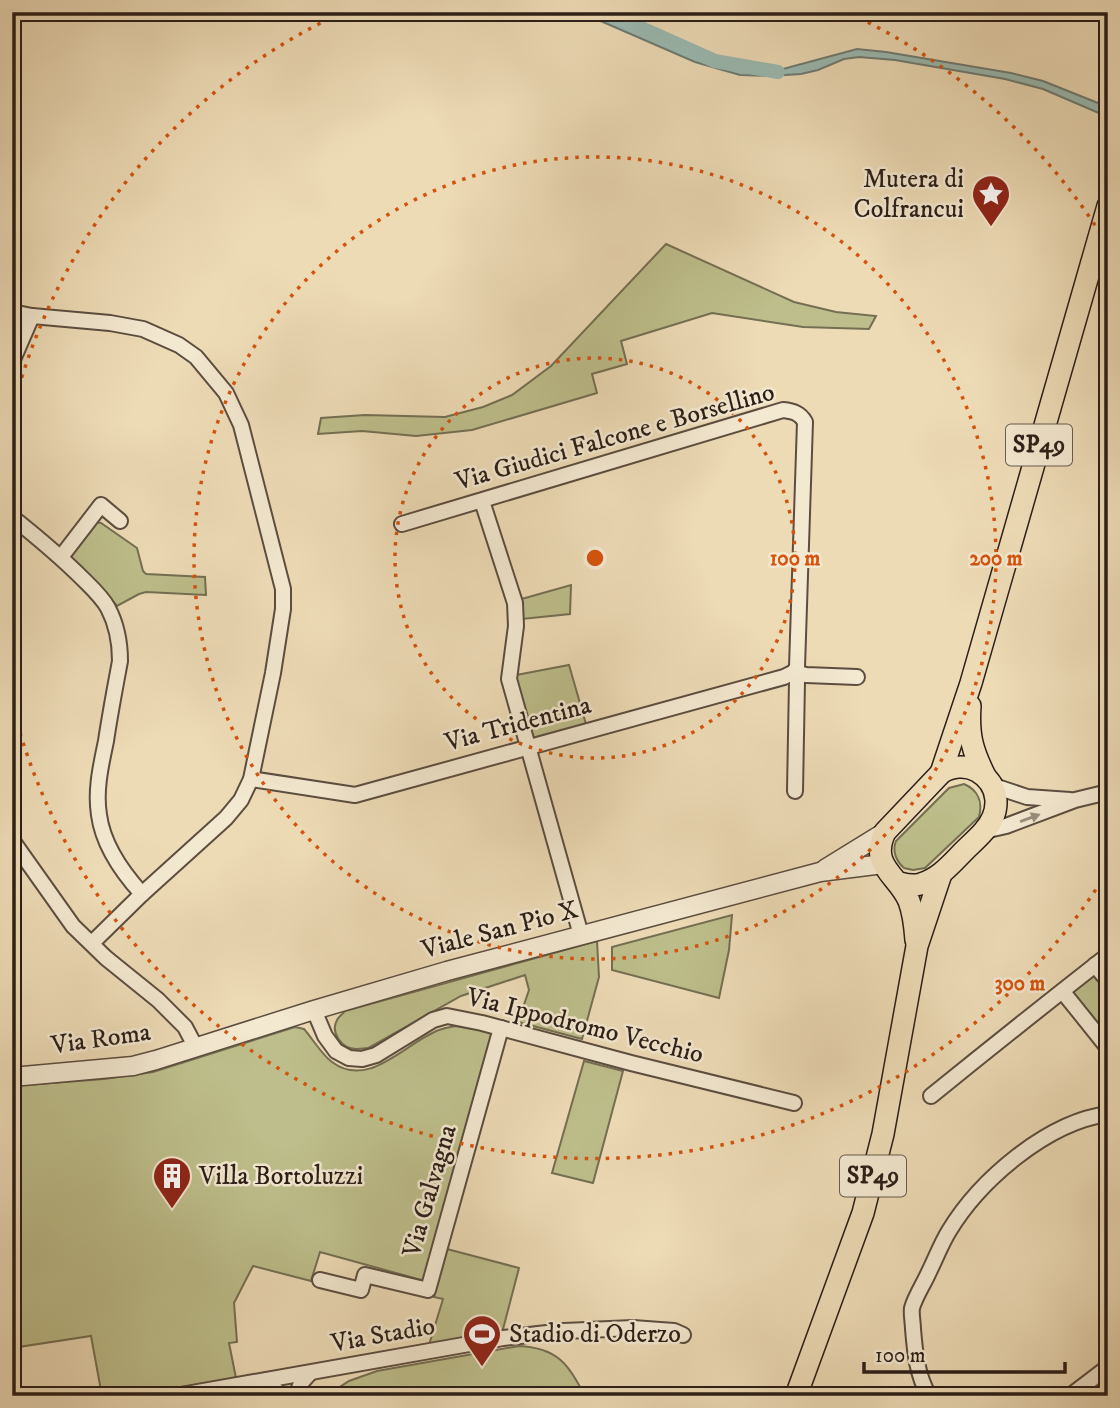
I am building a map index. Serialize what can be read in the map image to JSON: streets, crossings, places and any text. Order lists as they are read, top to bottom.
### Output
{
  "streets": {
    "main road": ["SP49"],
    "street": [
      "Via Giudici Falcone e Borsellino",
      "Via Tridentina",
      "Viale San Pio X",
      "Via Ippodromo Vecchio",
      "Via Roma",
      "Via Galvagna",
      "Via Stadio"
    ]
  },
  "crossings": [
    ["Via Giudici Falcone e Borsellino", "Via Tridentina"],
    ["SP49", "Viale San Pio X"],
    ["Viale San Pio X", "Via Ippodromo Vecchio"],
    ["Viale San Pio X", "Via Roma"],
    ["Via Ippodromo Vecchio", "Via Galvagna"]
  ],
  "places": {
    "place": ["Mutera di Colfrancui"],
    "building": ["Villa Bortoluzzi"],
    "sports": ["Stadio di Oderzo"]
  },
  "scale_bar": "100 m",
  "rings": ["100 m", "200 m", "300 m"]
}
